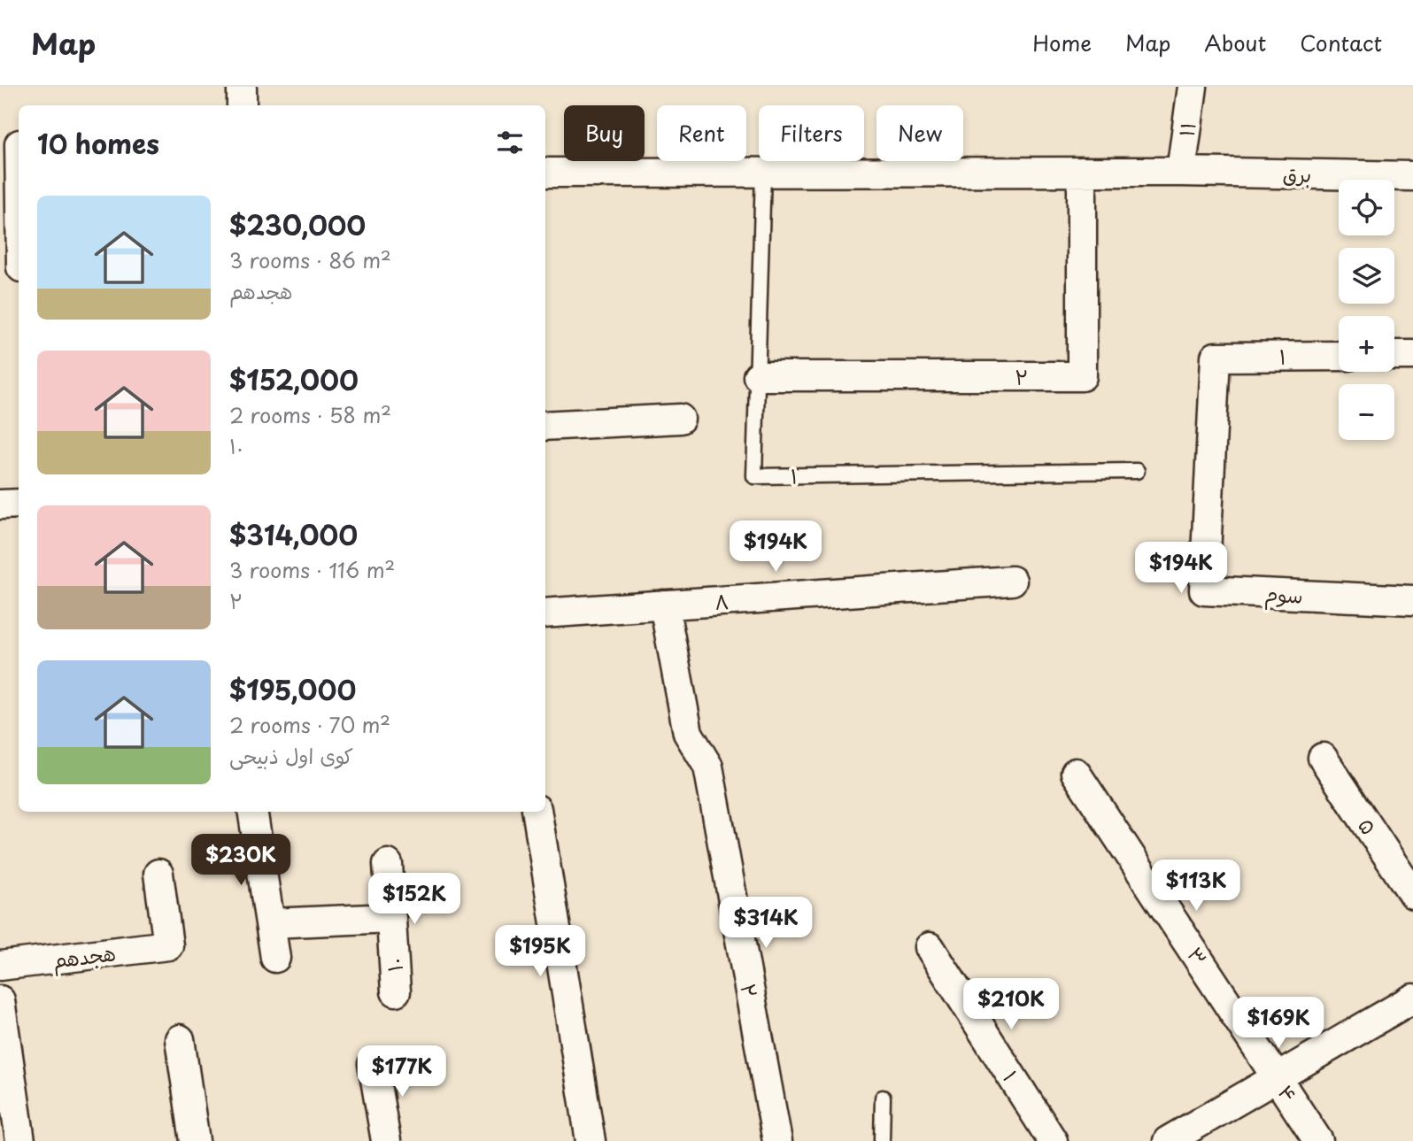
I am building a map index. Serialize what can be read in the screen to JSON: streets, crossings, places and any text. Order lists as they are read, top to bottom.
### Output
{
  "streets": {
    "street": [
      "۱۱",
      "برق",
      "۱",
      "۲",
      "سوم",
      "۸",
      "۵",
      "هجدهم",
      "۳",
      "۱۰",
      "۴"
    ]
  },
  "crossings": [
    ["۱۱", "برق"],
    ["برق", "۱"],
    ["برق", "۲"],
    ["۱", "۲"],
    ["۱", "سوم"],
    ["۲", "۸"],
    ["۳", "۴"]
  ],
  "page": {
    "header": "Map",
    "nav": [
      "Home",
      "Map",
      "About",
      "Contact"
    ],
    "chip": [
      "Buy",
      "Rent",
      "Filters",
      "New"
    ],
    "heading": "10 homes",
    "map_buttons": ["+", "−"],
    "list": [
      {
        "name": "$230,000",
        "note": "3 rooms · 86 m² · هجدهم"
      },
      {
        "name": "$152,000",
        "note": "2 rooms · 58 m² · ۱۰"
      },
      {
        "name": "$314,000",
        "note": "3 rooms · 116 m² · ۲"
      },
      {
        "name": "$195,000",
        "note": "2 rooms · 70 m² · کوی اول ذبیحی"
      }
    ],
    "price": [
      "$194K",
      "$194K",
      "$230K",
      "$113K",
      "$152K",
      "$314K",
      "$195K",
      "$210K",
      "$169K",
      "$177K"
    ]
  }
}
